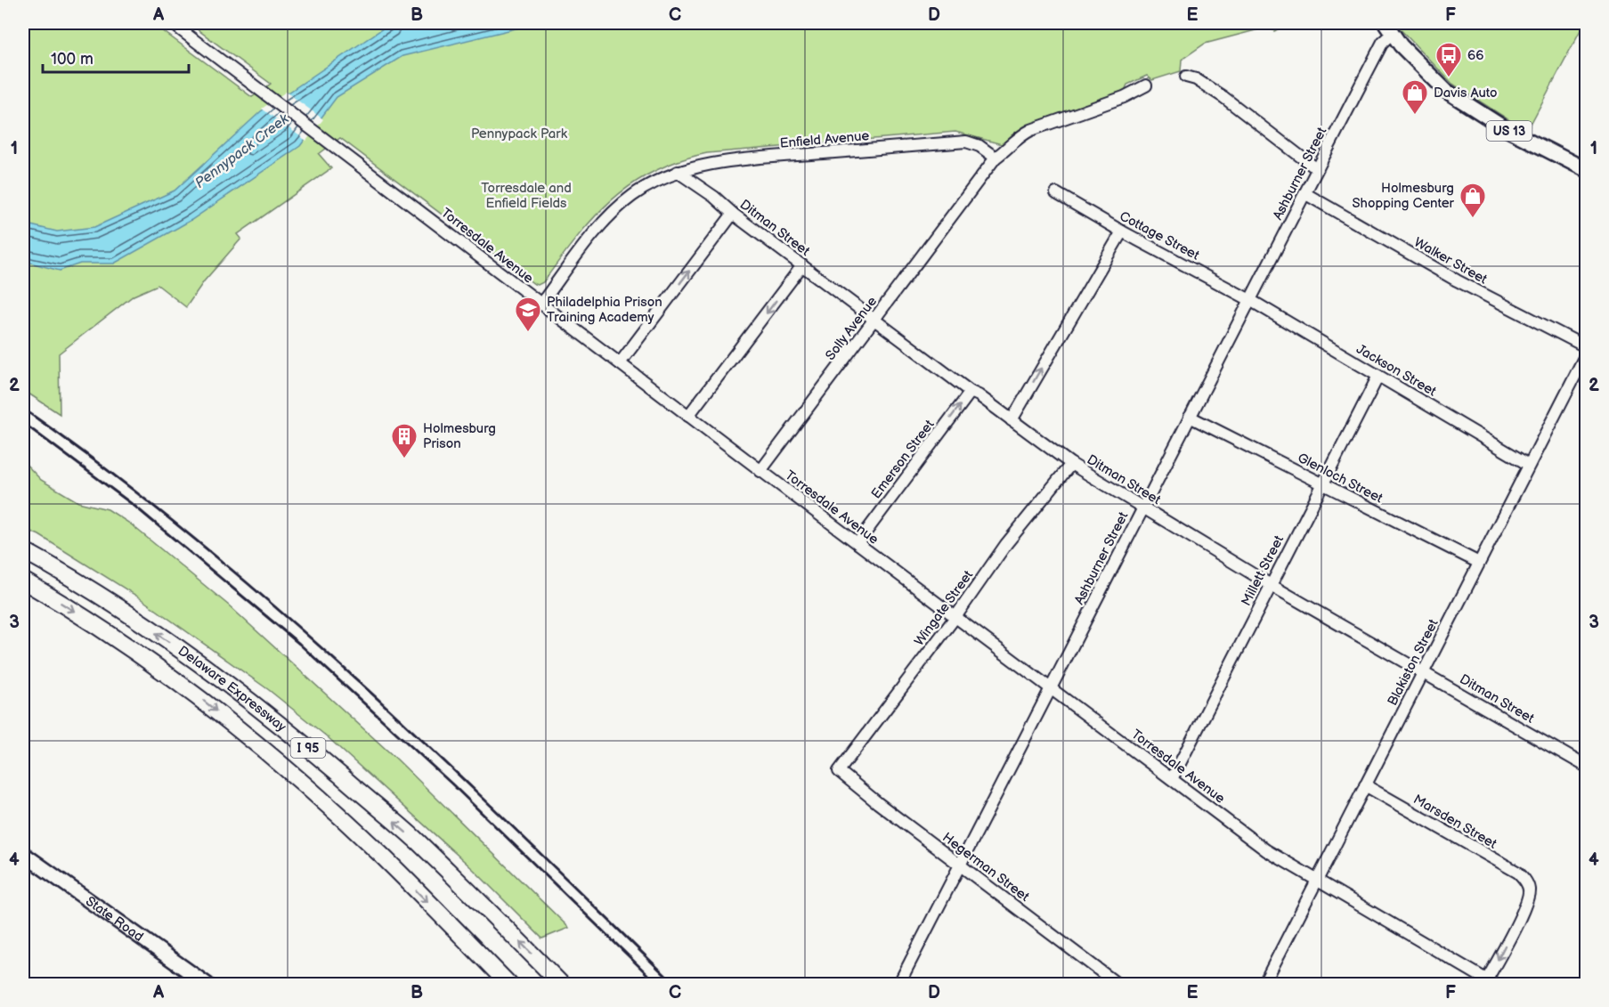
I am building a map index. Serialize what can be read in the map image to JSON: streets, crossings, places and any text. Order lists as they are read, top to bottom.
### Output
{
  "streets": {
    "highway": ["Delaware Expressway", "I 95"],
    "main road": ["US 13", "State Road"],
    "street": [
      "Enfield Avenue",
      "Ashburner Street",
      "Ditman Street",
      "Cottage Street",
      "Torresdale Avenue",
      "Walker Street",
      "Solly Avenue",
      "Jackson Street",
      "Emerson Street",
      "Glenloch Street",
      "Millett Street",
      "Wingate Street",
      "Blakiston Street",
      "Marsden Street",
      "Hegerman Street"
    ]
  },
  "crossings": [
    ["US 13", "Ashburner Street"],
    ["Enfield Avenue", "Ditman Street"],
    ["Enfield Avenue", "Torresdale Avenue"],
    ["Enfield Avenue", "Solly Avenue"],
    ["Ashburner Street", "Ditman Street"],
    ["Ashburner Street", "Cottage Street"],
    ["Ashburner Street", "Torresdale Avenue"],
    ["Ashburner Street", "Walker Street"],
    ["Ashburner Street", "Jackson Street"],
    ["Ashburner Street", "Glenloch Street"],
    ["Ashburner Street", "Hegerman Street"],
    ["Ditman Street", "Solly Avenue"],
    ["Ditman Street", "Emerson Street"],
    ["Ditman Street", "Millett Street"],
    ["Ditman Street", "Wingate Street"],
    ["Ditman Street", "Blakiston Street"],
    ["Cottage Street", "Jackson Street"],
    ["Torresdale Avenue", "Solly Avenue"],
    ["Torresdale Avenue", "Emerson Street"],
    ["Torresdale Avenue", "Millett Street"],
    ["Torresdale Avenue", "Wingate Street"],
    ["Torresdale Avenue", "Blakiston Street"],
    ["Torresdale Avenue", "Marsden Street"],
    ["Jackson Street", "Millett Street"],
    ["Jackson Street", "Blakiston Street"],
    ["Glenloch Street", "Millett Street"],
    ["Glenloch Street", "Blakiston Street"],
    ["Wingate Street", "Hegerman Street"],
    ["Blakiston Street", "Marsden Street"]
  ],
  "one_way": ["Emerson Street"],
  "water": ["Pennypack Creek"],
  "parks": ["Pennypack Park", "Torresdale and Enfield Fields"],
  "places": {
    "bus stop": ["66"],
    "shop": ["Davis Auto", "Holmesburg Shopping Center"],
    "school or university": ["Philadelphia Prison Training Academy"],
    "building": ["Holmesburg Prison"]
  },
  "scale_bar": "100 m",
  "grid": {
    "columns": [
      "A",
      "B",
      "C",
      "D",
      "E",
      "F"
    ],
    "rows": [
      "1",
      "2",
      "3",
      "4"
    ]
  }
}
